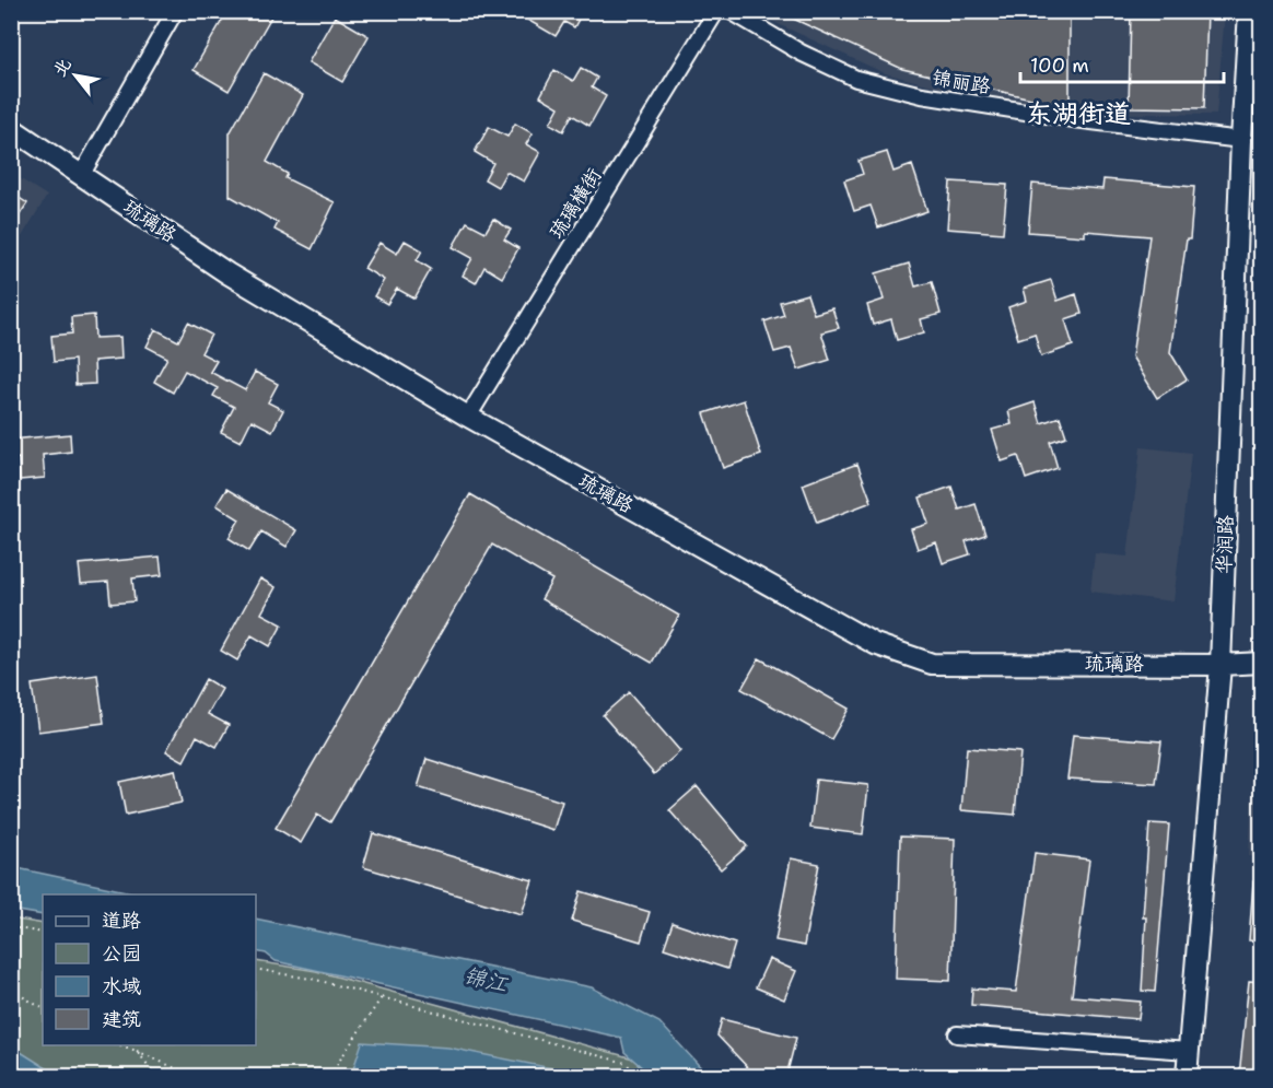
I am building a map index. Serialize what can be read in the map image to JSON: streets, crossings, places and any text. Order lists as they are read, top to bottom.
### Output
{
  "streets": {
    "street": [
      "锦丽路",
      "琉璃横街",
      "琉璃路",
      "华润路"
    ]
  },
  "crossings": [
    ["锦丽路", "华润路"],
    ["琉璃横街", "琉璃路"],
    ["琉璃路", "华润路"]
  ],
  "districts": ["东湖街道"],
  "water": ["锦江"],
  "legend": [
    "道路",
    "公园",
    "水域",
    "建筑"
  ],
  "scale_bar": "100 m",
  "north": "top left"
}
